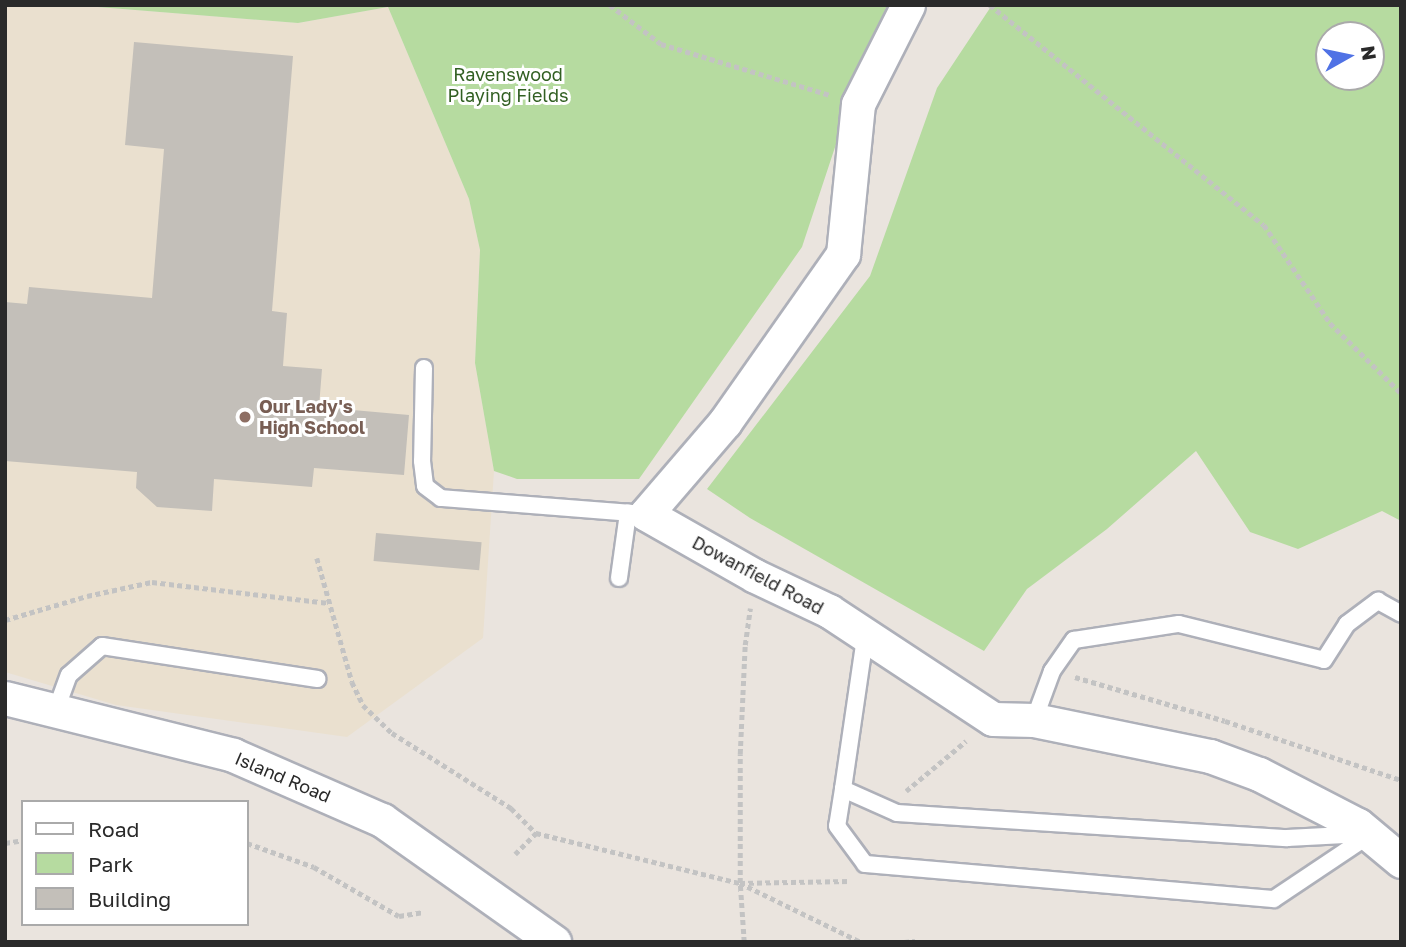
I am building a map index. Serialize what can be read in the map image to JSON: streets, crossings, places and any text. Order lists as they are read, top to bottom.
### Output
{
  "streets": {
    "street": ["Dowanfield Road", "Island Road"]
  },
  "parks": ["Ravenswood Playing Fields"],
  "places": ["Our Lady's High School"],
  "legend": ["Road", "Park", "Building"],
  "north": "right"
}
